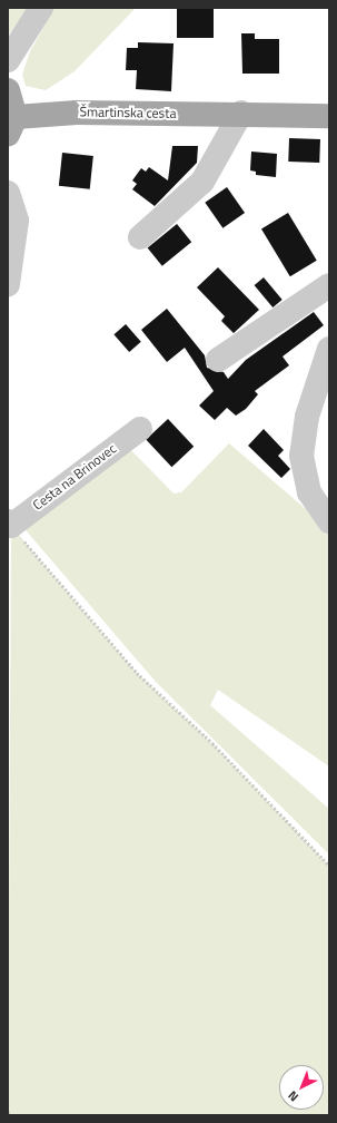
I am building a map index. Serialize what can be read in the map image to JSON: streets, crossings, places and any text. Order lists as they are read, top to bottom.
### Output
{
  "streets": {
    "main road": ["Šmartinska cesta"],
    "street": ["Cesta na Brinovec"]
  },
  "north": "bottom left"
}
